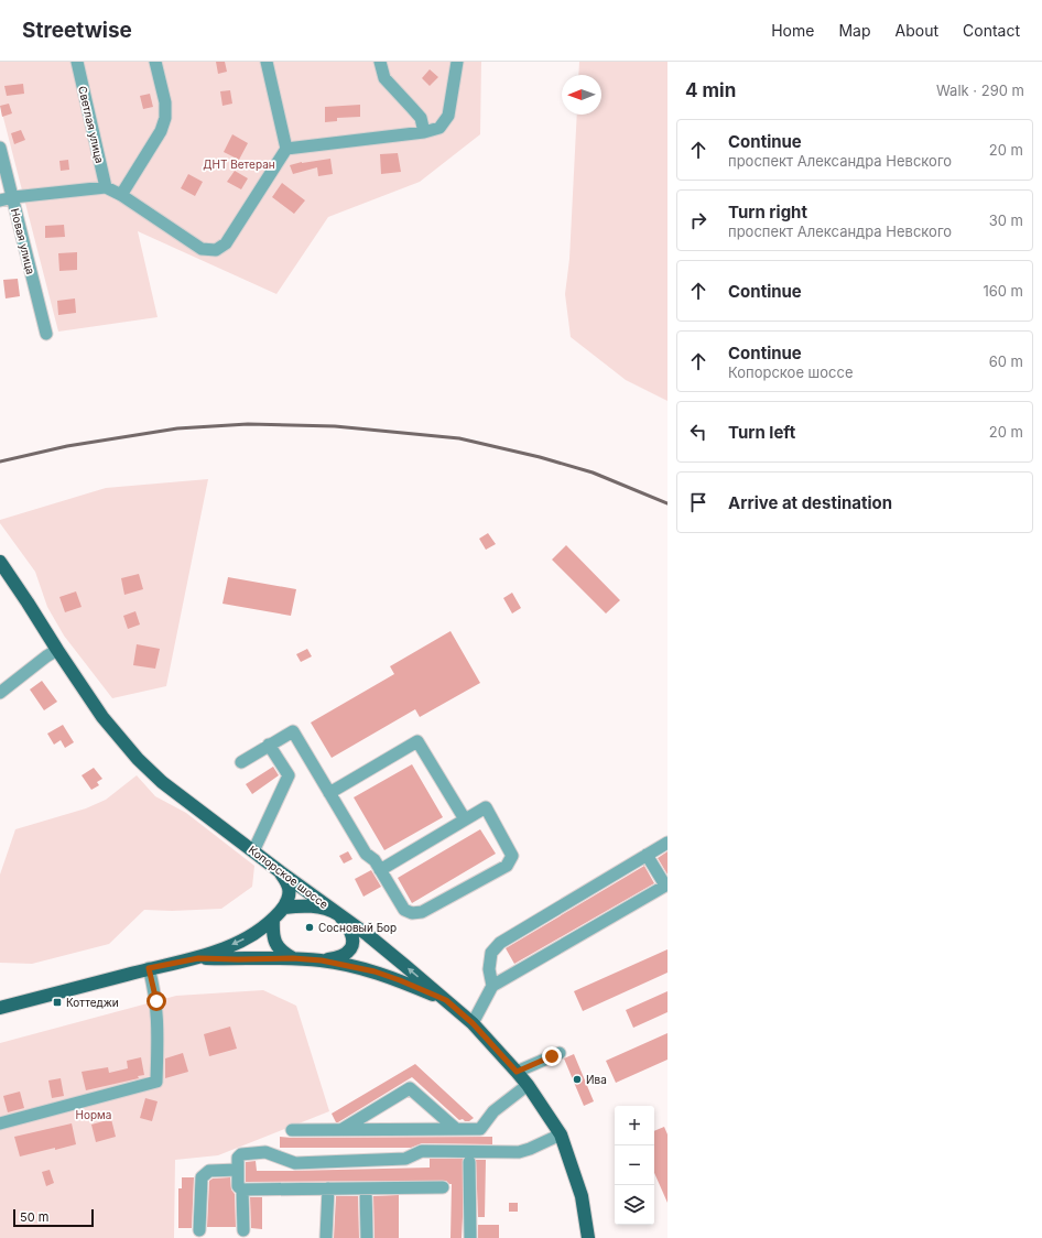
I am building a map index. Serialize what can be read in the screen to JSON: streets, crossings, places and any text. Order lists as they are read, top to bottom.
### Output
{
  "streets": {
    "main road": ["Копорское шоссе"],
    "street": ["Светлая улица", "Новая улица"]
  },
  "parks": ["ДНТ Ветеран", "Норма"],
  "places": {
    "other": ["Сосновый Бор", "Ива"],
    "transit": ["Коттеджи"]
  },
  "scale_bar": "50 m",
  "north": "left",
  "page": {
    "header": "Streetwise",
    "nav": [
      "Home",
      "Map",
      "About",
      "Contact"
    ],
    "heading": ["4 min", "Walk · 290 m"],
    "list": [
      ["Continue", "проспект Александра Невского", "20 m"],
      ["Turn right", "проспект Александра Невского", "30 m"],
      ["Continue", "160 m"],
      ["Continue", "Копорское шоссе", "60 m"],
      ["Turn left", "20 m"],
      "Arrive at destination"
    ],
    "map_buttons": ["+", "−"],
    "scale": "50 m"
  }
}
